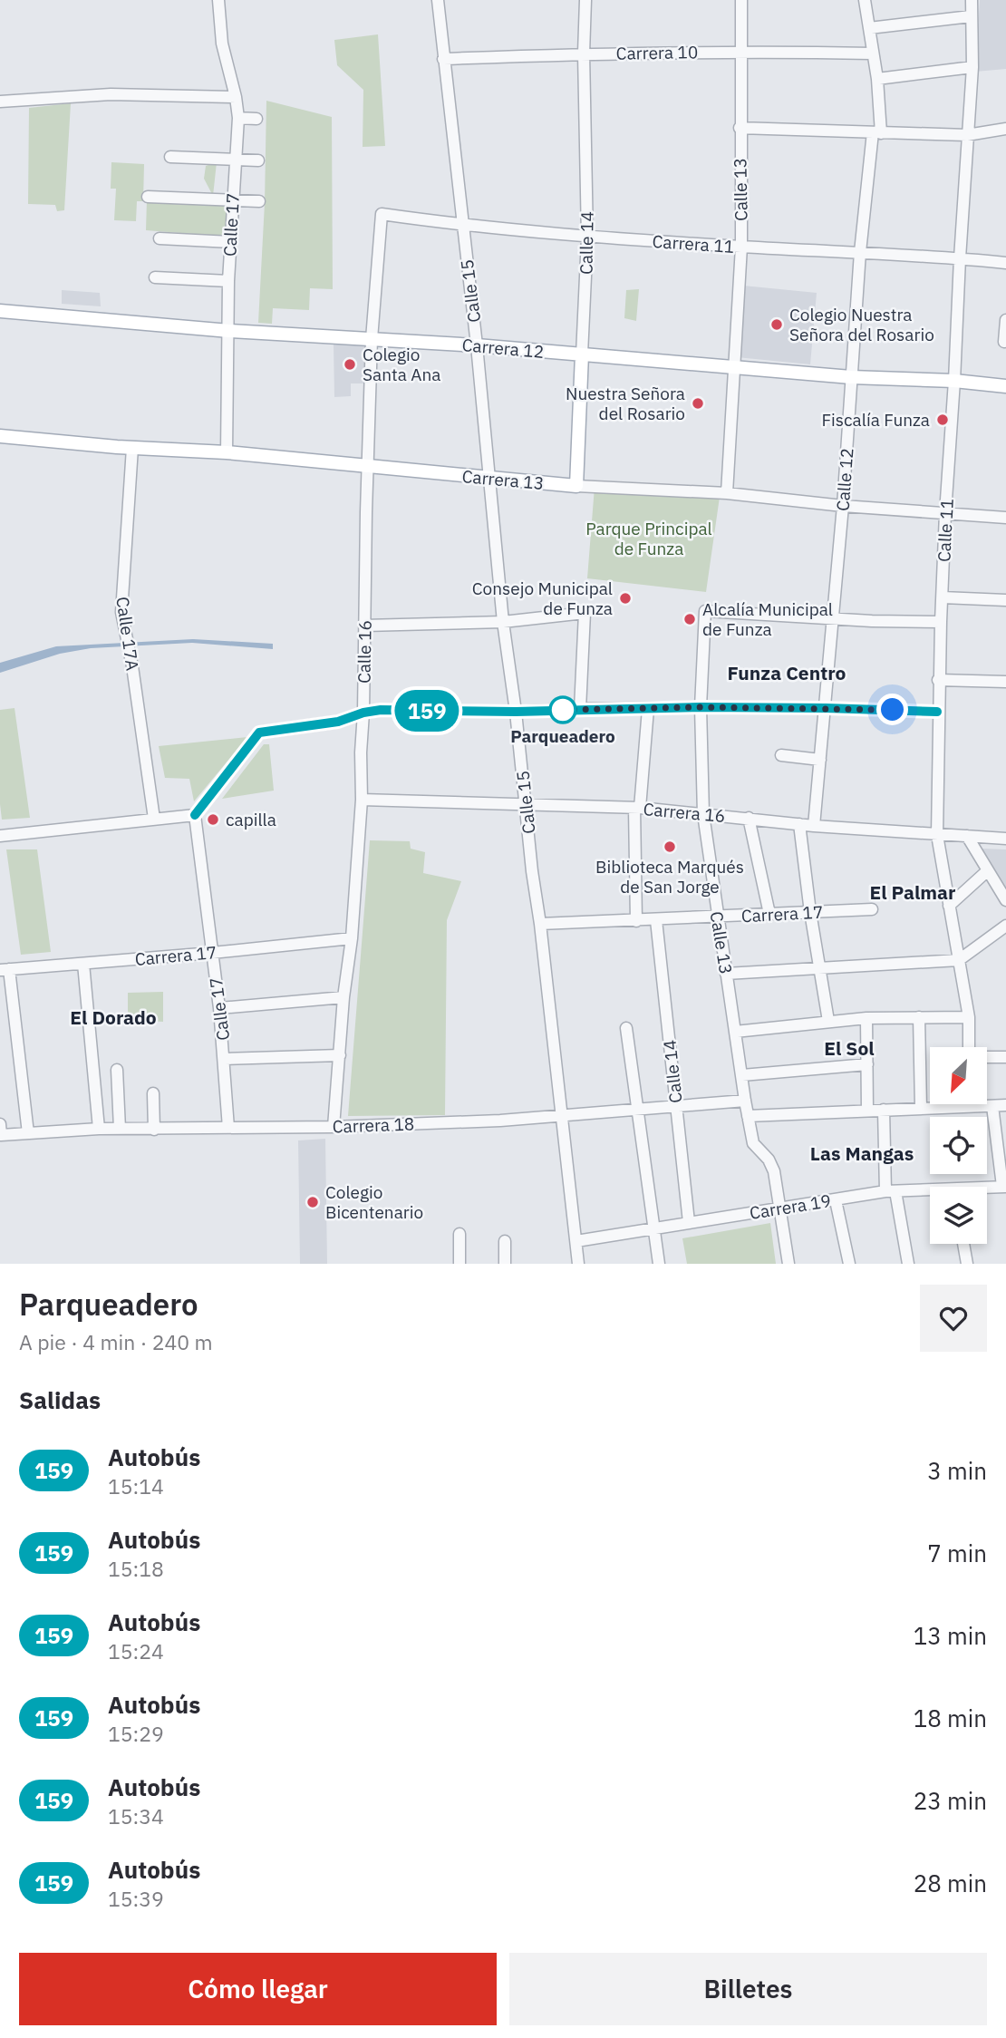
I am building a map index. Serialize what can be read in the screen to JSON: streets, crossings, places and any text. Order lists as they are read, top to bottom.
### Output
{
  "streets": {
    "main road": ["Calle 14", "Carrera 12", "Carrera 13"],
    "street": [
      "Carrera 10",
      "Calle 13",
      "Calle 17",
      "Carrera 11",
      "Calle 15",
      "Calle 12",
      "Calle 11",
      "Calle 17A",
      "Calle 16",
      "Carrera 16",
      "Carrera 17",
      "Carrera 18",
      "Carrera 19"
    ]
  },
  "crossings": [
    ["Carrera 10", "Calle 13"],
    ["Carrera 10", "Calle 14"],
    ["Carrera 10", "Calle 15"],
    ["Carrera 10", "Calle 12"],
    ["Calle 13", "Carrera 11"],
    ["Calle 13", "Carrera 12"],
    ["Calle 13", "Carrera 13"],
    ["Calle 13", "Calle 12"],
    ["Calle 13", "Carrera 16"],
    ["Calle 13", "Carrera 17"],
    ["Calle 13", "Carrera 18"],
    ["Calle 13", "Carrera 19"],
    ["Calle 17", "Carrera 12"],
    ["Calle 17", "Carrera 13"],
    ["Calle 17", "Carrera 17"],
    ["Calle 17", "Carrera 18"],
    ["Calle 14", "Carrera 11"],
    ["Calle 14", "Carrera 12"],
    ["Calle 14", "Carrera 13"],
    ["Calle 14", "Carrera 17"],
    ["Calle 14", "Carrera 18"],
    ["Calle 14", "Carrera 19"],
    ["Carrera 11", "Calle 15"],
    ["Carrera 11", "Calle 12"],
    ["Carrera 11", "Calle 11"],
    ["Carrera 11", "Calle 16"],
    ["Calle 15", "Carrera 12"],
    ["Calle 15", "Carrera 13"],
    ["Calle 15", "Carrera 16"],
    ["Calle 15", "Carrera 17"],
    ["Calle 15", "Carrera 18"],
    ["Calle 15", "Carrera 19"],
    ["Carrera 12", "Calle 12"],
    ["Carrera 12", "Calle 11"],
    ["Carrera 12", "Calle 16"],
    ["Carrera 13", "Calle 12"],
    ["Carrera 13", "Calle 11"],
    ["Carrera 13", "Calle 17A"],
    ["Carrera 13", "Calle 16"],
    ["Calle 12", "Carrera 16"],
    ["Calle 11", "Carrera 16"],
    ["Calle 16", "Carrera 16"],
    ["Calle 16", "Carrera 17"],
    ["Calle 16", "Carrera 18"]
  ],
  "districts": [
    "Funza Centro",
    "El Palmar",
    "El Dorado",
    "El Sol",
    "Las Mangas"
  ],
  "parks": ["Parque Principal de Funza"],
  "places": [
    "Colegio Nuestra Señora del Rosario",
    "Colegio Santa Ana",
    "Nuestra Señora del Rosario",
    "Fiscalía Funza",
    "Consejo Municipal de Funza",
    "Alcalía Municipal de Funza",
    "Parqueadero",
    "capilla",
    "Biblioteca Marqués de San Jorge",
    "Colegio Bicentenario"
  ],
  "lines": ["bus line 159"],
  "north": "bottom left",
  "page": {
    "on_map": "159",
    "heading": [
      ["Parqueadero", "A pie · 4 min · 240 m"],
      "Salidas"
    ],
    "list": [
      {
        "mark": "159",
        "name": "Autobús",
        "note": "15:14",
        "value": "3 min"
      },
      {
        "mark": "159",
        "name": "Autobús",
        "note": "15:18",
        "value": "7 min"
      },
      {
        "mark": "159",
        "name": "Autobús",
        "note": "15:24",
        "value": "13 min"
      },
      {
        "mark": "159",
        "name": "Autobús",
        "note": "15:29",
        "value": "18 min"
      },
      {
        "mark": "159",
        "name": "Autobús",
        "note": "15:34",
        "value": "23 min"
      },
      {
        "mark": "159",
        "name": "Autobús",
        "note": "15:39",
        "value": "28 min"
      }
    ],
    "buttons": ["Cómo llegar", "Billetes"]
  }
}
